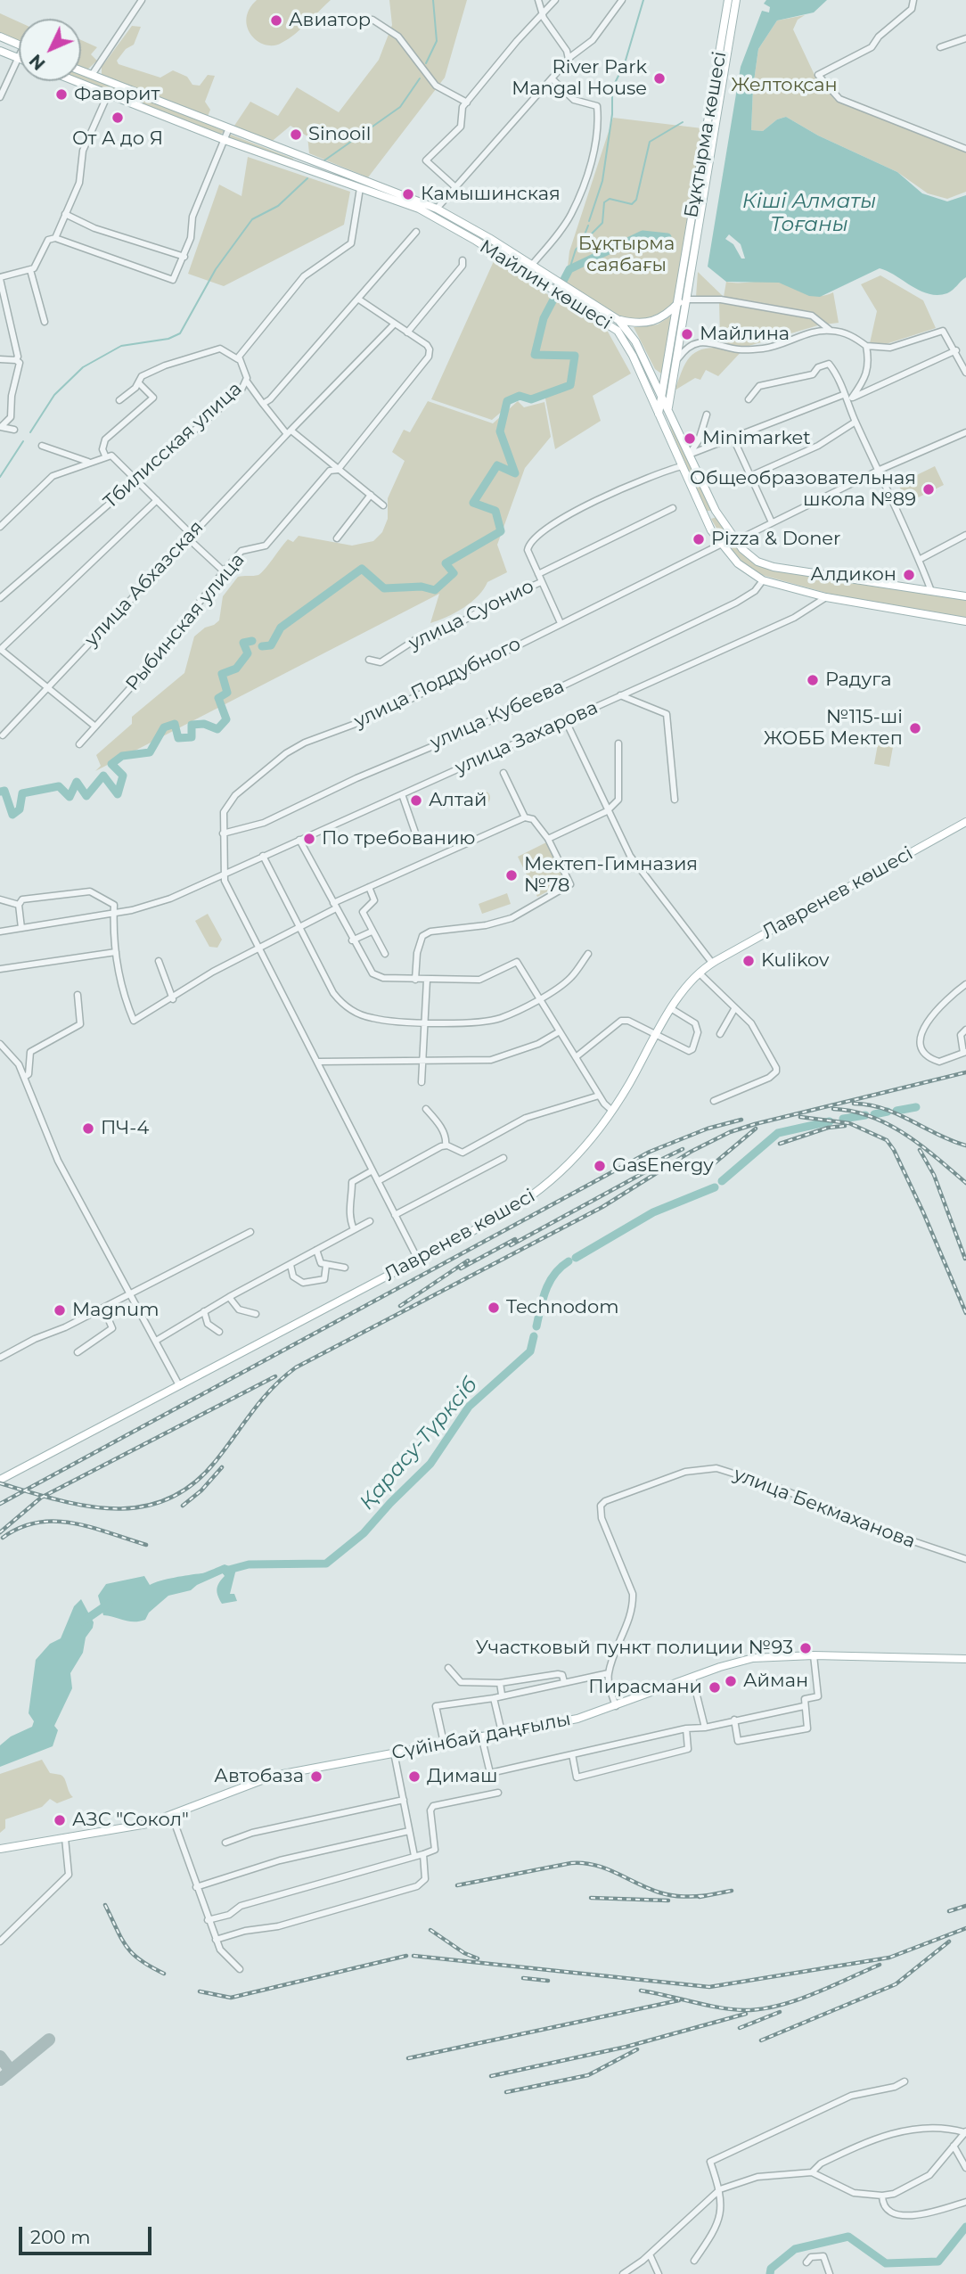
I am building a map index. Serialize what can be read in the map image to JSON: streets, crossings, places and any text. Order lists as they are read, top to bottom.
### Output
{
  "streets": {
    "main road": [
      "Бұқтырма көшесі",
      "Майлин көшесі",
      "Лавренев көшесі",
      "Сүйінбай даңғылы"
    ],
    "street": [
      "Тбилисская улица",
      "улица Абхазская",
      "улица Суонио",
      "Рыбинская улица",
      "улица Поддубного",
      "улица Кубеева",
      "улица Захарова",
      "улица Бекмаханова"
    ]
  },
  "crossings": [
    ["Бұқтырма көшесі", "Майлин көшесі"],
    ["Майлин көшесі", "Тбилисская улица"],
    ["Майлин көшесі", "улица Поддубного"],
    ["Майлин көшесі", "улица Кубеева"],
    ["Майлин көшесі", "улица Захарова"],
    ["улица Абхазская", "Рыбинская улица"],
    ["улица Поддубного", "улица Кубеева"],
    ["улица Поддубного", "улица Захарова"],
    ["улица Поддубного", "Лавренев көшесі"]
  ],
  "water": ["Кіші Алматы Тоғаны", "Қарасу-Түрксіб"],
  "parks": ["Желтоқсан", "Бұқтырма саябағы"],
  "places": [
    "Авиатор",
    "River Park Mangal House",
    "Фаворит",
    "От А до Я",
    "Sinooil",
    "Камышинская",
    "Майлина",
    "Minimarket",
    "Общеобразовательная школа №89",
    "Pizza & Doner",
    "Алдикон",
    "Радуга",
    "№115-ші ЖОББ Мектеп",
    "Алтай",
    "По требованию",
    "Мектеп-Гимназия №78",
    "Kulikov",
    "ПЧ-4",
    "GasEnergy",
    "Technodom",
    "Magnum",
    "Участковый пункт полиции №93",
    "Айман",
    "Пирасмани",
    "Автобаза",
    "Димаш",
    "АЗС \"Сокол\""
  ],
  "scale_bar": "200 m",
  "north": "bottom left"
}
